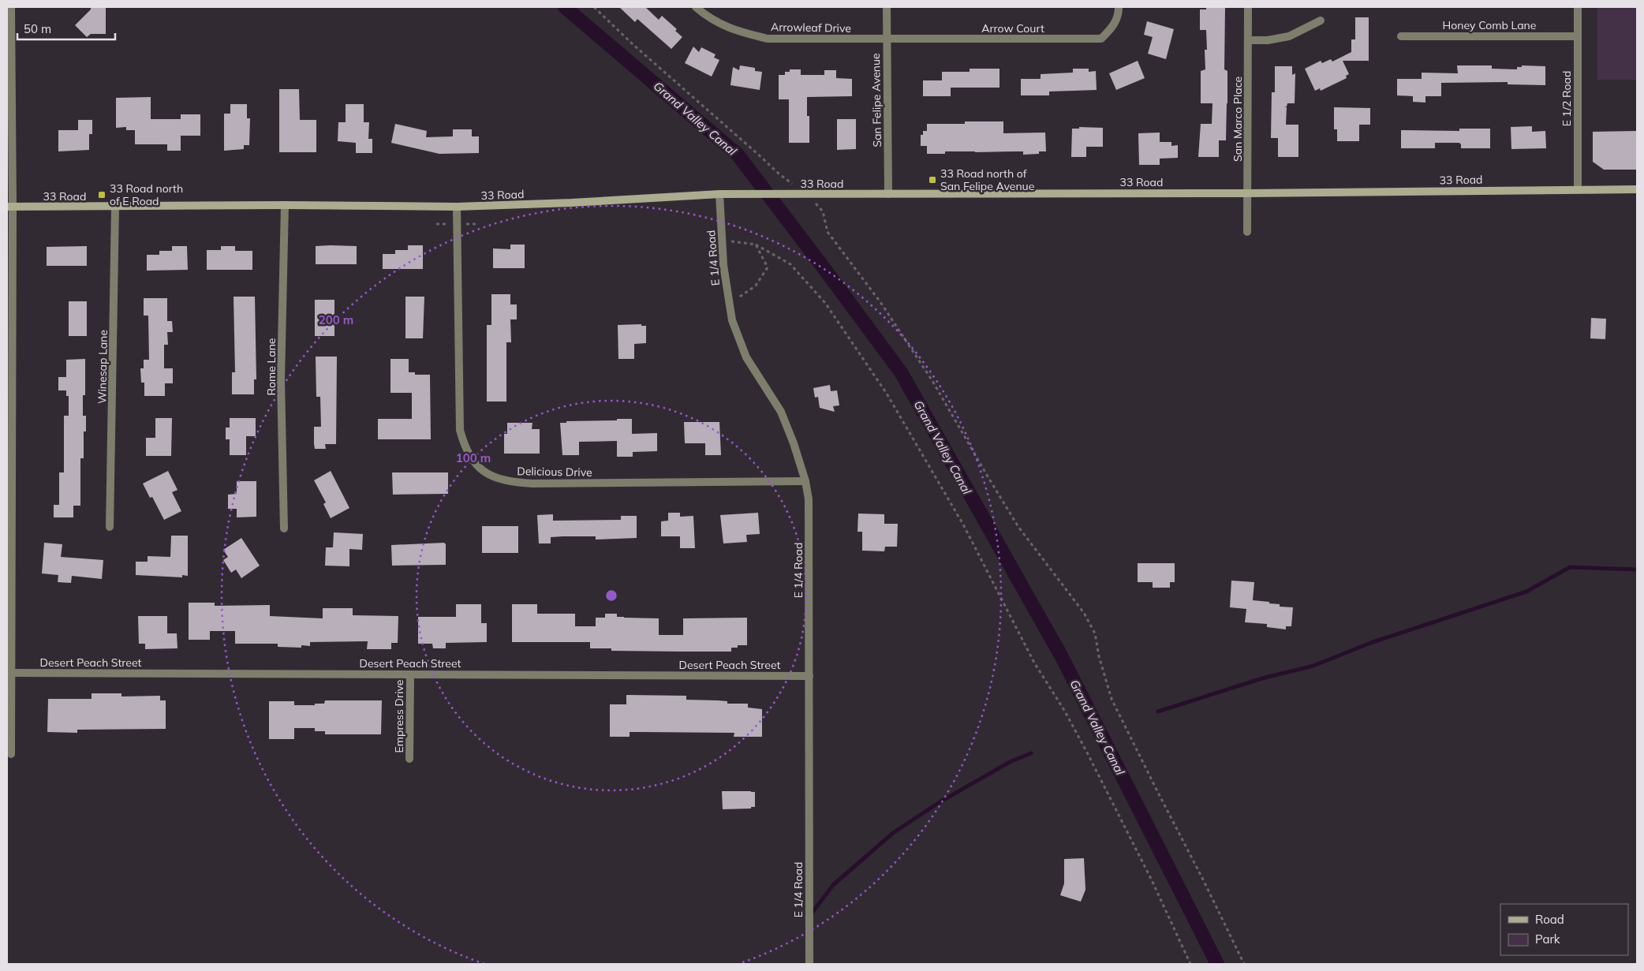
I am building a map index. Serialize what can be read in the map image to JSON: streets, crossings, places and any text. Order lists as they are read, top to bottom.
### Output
{
  "streets": {
    "main road": ["33 Road"],
    "street": [
      "Honey Comb Lane",
      "Arrowleaf Drive",
      "Arrow Court",
      "E 1/2 Road",
      "San Felipe Avenue",
      "San Marco Place",
      "E 1/4 Road",
      "Winesap Lane",
      "Rome Lane",
      "Delicious Drive",
      "Desert Peach Street",
      "Empress Drive"
    ]
  },
  "crossings": [
    ["Honey Comb Lane", "E 1/2 Road"],
    ["Arrowleaf Drive", "Arrow Court"],
    ["Arrowleaf Drive", "San Felipe Avenue"],
    ["Arrow Court", "San Felipe Avenue"],
    ["E 1/2 Road", "33 Road"],
    ["San Felipe Avenue", "33 Road"],
    ["San Marco Place", "33 Road"],
    ["33 Road", "E 1/4 Road"],
    ["33 Road", "Winesap Lane"],
    ["33 Road", "Rome Lane"],
    ["33 Road", "Delicious Drive"],
    ["E 1/4 Road", "Delicious Drive"],
    ["E 1/4 Road", "Desert Peach Street"],
    ["Desert Peach Street", "Empress Drive"]
  ],
  "water": ["Grand Valley Canal"],
  "places": {
    "transit": ["33 Road north of San Felipe Avenue", "33 Road north of E Road"]
  },
  "legend": ["Road", "Park"],
  "scale_bar": "50 m",
  "rings": ["200 m", "100 m"]
}
